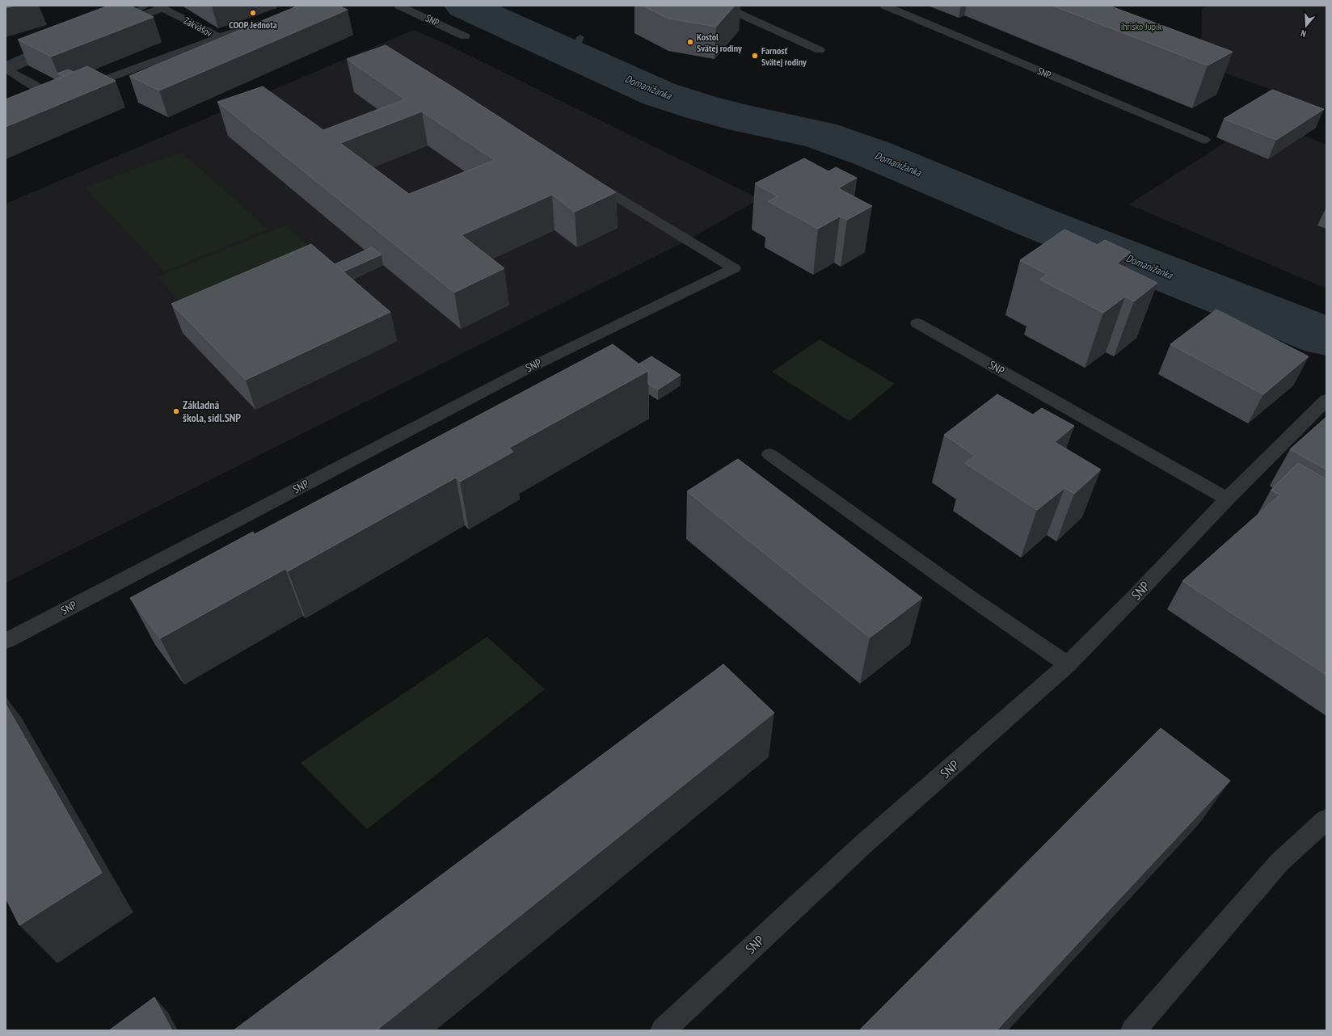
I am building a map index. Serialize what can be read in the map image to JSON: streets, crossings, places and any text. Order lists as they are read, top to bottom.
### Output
{
  "streets": {
    "street": ["SNP", "Zakvášov"]
  },
  "water": ["Domanižanka"],
  "parks": ["ihrisko Jupík"],
  "places": [
    "COOP Jednota",
    "Kostol Svätej rodiny",
    "Farnosť Svätej rodiny",
    "Základná škola, sídl.SNP"
  ],
  "north": "bottom"
}
